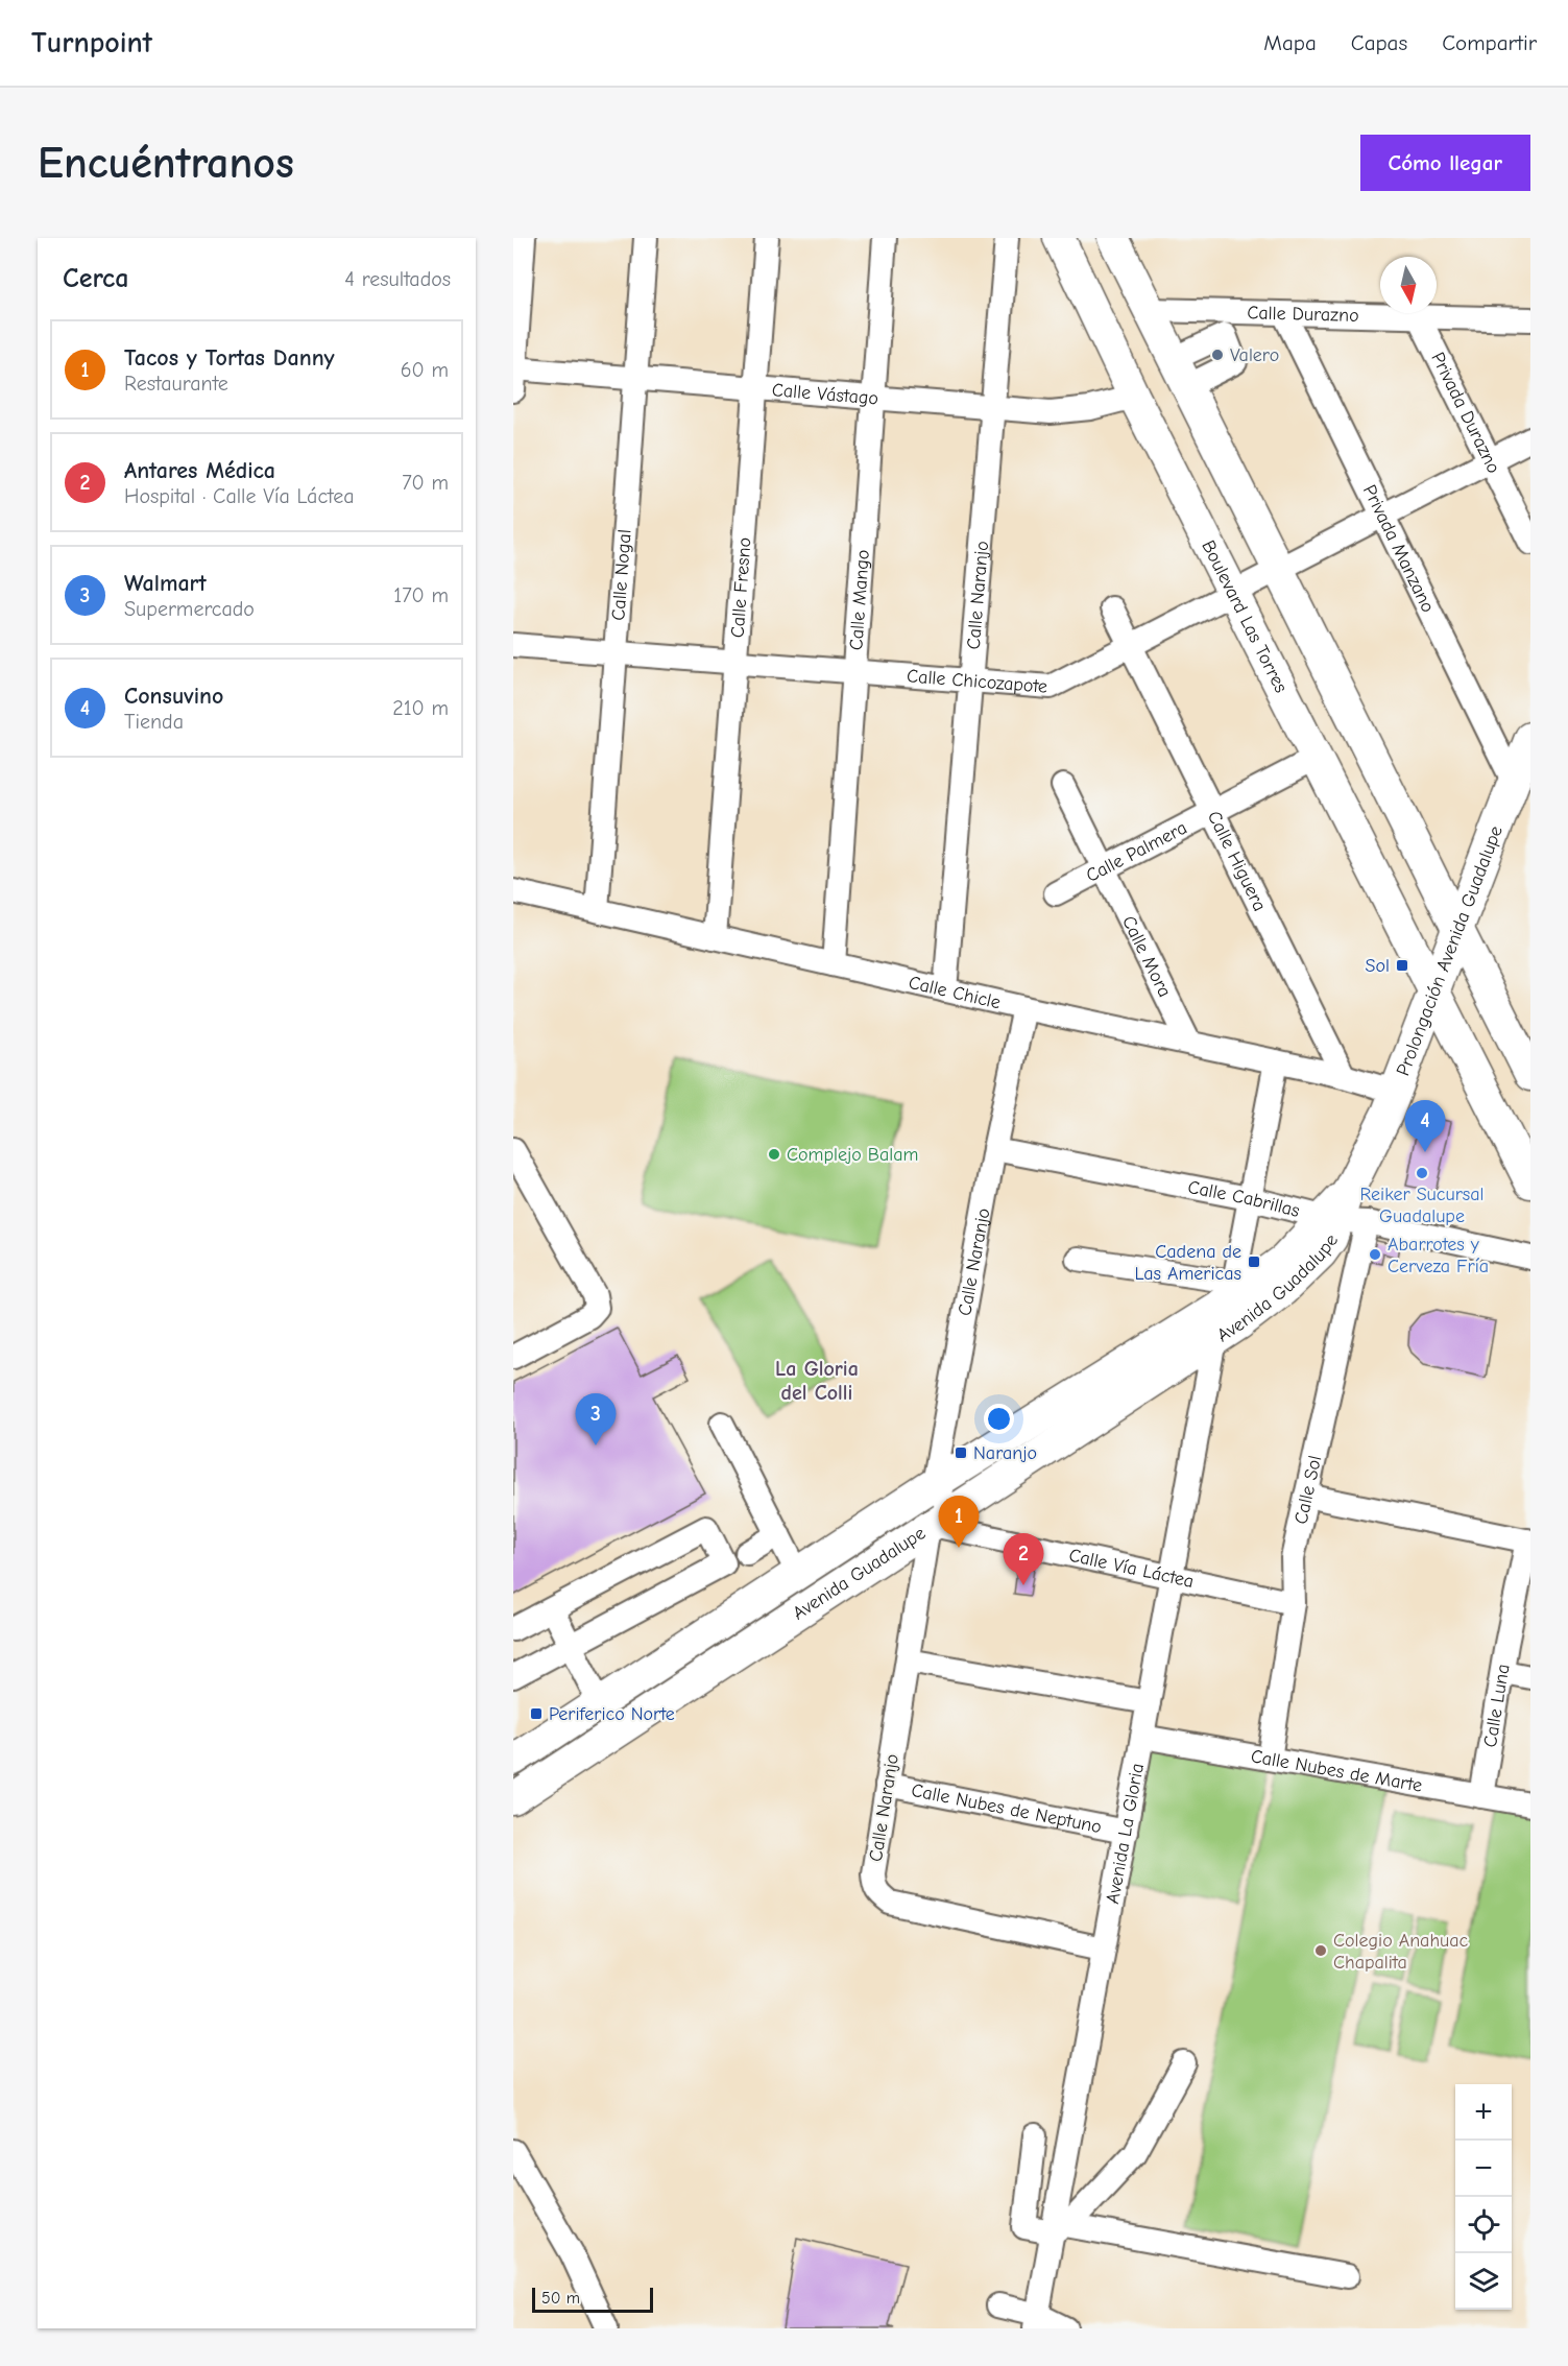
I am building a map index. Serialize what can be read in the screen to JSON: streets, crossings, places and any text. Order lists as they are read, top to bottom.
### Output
{
  "streets": {
    "main road": ["Boulevard Las Torres", "Prolongación Avenida Guadalupe", "Avenida Guadalupe"],
    "street": [
      "Calle Durazno",
      "Calle Vástago",
      "Privada Durazno",
      "Privada Manzano",
      "Calle Nogal",
      "Calle Fresno",
      "Calle Naranjo",
      "Calle Mango",
      "Calle Chicozapote",
      "Calle Palmera",
      "Calle Higuera",
      "Calle Mora",
      "Calle Chicle",
      "Calle Cabrillas",
      "Calle Sol",
      "Calle Vía Láctea",
      "Calle Luna",
      "Calle Nubes de Marte",
      "Calle Nubes de Neptuno",
      "Avenida La Gloria"
    ]
  },
  "crossings": [
    ["Calle Durazno", "Privada Durazno"],
    ["Calle Durazno", "Privada Manzano"],
    ["Calle Vástago", "Calle Nogal"],
    ["Calle Vástago", "Calle Fresno"],
    ["Calle Vástago", "Calle Naranjo"],
    ["Calle Vástago", "Calle Mango"],
    ["Calle Vástago", "Boulevard Las Torres"],
    ["Privada Durazno", "Calle Chicozapote"],
    ["Privada Manzano", "Calle Chicozapote"],
    ["Privada Manzano", "Prolongación Avenida Guadalupe"],
    ["Calle Nogal", "Calle Chicozapote"],
    ["Calle Nogal", "Calle Chicle"],
    ["Calle Fresno", "Calle Chicozapote"],
    ["Calle Fresno", "Calle Chicle"],
    ["Calle Naranjo", "Calle Chicozapote"],
    ["Calle Naranjo", "Calle Chicle"],
    ["Calle Naranjo", "Calle Cabrillas"],
    ["Calle Naranjo", "Avenida Guadalupe"],
    ["Calle Naranjo", "Calle Vía Láctea"],
    ["Calle Naranjo", "Calle Nubes de Neptuno"],
    ["Calle Naranjo", "Avenida La Gloria"],
    ["Calle Mango", "Calle Chicozapote"],
    ["Calle Mango", "Calle Chicle"],
    ["Boulevard Las Torres", "Calle Chicozapote"],
    ["Boulevard Las Torres", "Calle Palmera"],
    ["Boulevard Las Torres", "Prolongación Avenida Guadalupe"],
    ["Calle Chicozapote", "Calle Higuera"],
    ["Calle Palmera", "Calle Higuera"],
    ["Calle Palmera", "Calle Mora"],
    ["Calle Higuera", "Calle Chicle"],
    ["Prolongación Avenida Guadalupe", "Calle Chicle"],
    ["Prolongación Avenida Guadalupe", "Calle Cabrillas"],
    ["Prolongación Avenida Guadalupe", "Avenida Guadalupe"],
    ["Prolongación Avenida Guadalupe", "Calle Sol"],
    ["Calle Mora", "Calle Chicle"],
    ["Calle Cabrillas", "Avenida Guadalupe"],
    ["Calle Cabrillas", "Calle Sol"],
    ["Avenida Guadalupe", "Calle Sol"],
    ["Avenida Guadalupe", "Calle Vía Láctea"],
    ["Avenida Guadalupe", "Avenida La Gloria"],
    ["Calle Sol", "Calle Vía Láctea"],
    ["Calle Sol", "Calle Nubes de Marte"],
    ["Calle Vía Láctea", "Avenida La Gloria"],
    ["Calle Luna", "Calle Nubes de Marte"],
    ["Calle Nubes de Marte", "Avenida La Gloria"],
    ["Calle Nubes de Neptuno", "Avenida La Gloria"]
  ],
  "districts": ["La Gloria del Colli"],
  "places": {
    "other": [
      "Valero",
      "Complejo Balam",
      "Reiker Sucursal Guadalupe",
      "Abarrotes y Cerveza Fría",
      "Colegio Anahuac Chapalita"
    ],
    "transit": [
      "Sol",
      "Cadena de Las Americas",
      "Naranjo",
      "Periferico Norte"
    ]
  },
  "scale_bar": "50 m",
  "north": "bottom",
  "page": {
    "header": "Turnpoint",
    "nav": ["Mapa", "Capas", "Compartir"],
    "buttons": "Cómo llegar",
    "title": "Encuéntranos",
    "heading": ["Cerca", "4 resultados"],
    "list": [
      {
        "mark": "1",
        "name": "Tacos y Tortas Danny",
        "note": "Restaurante",
        "value": "60 m"
      },
      {
        "mark": "2",
        "name": "Antares Médica",
        "note": "Hospital · Calle Vía Láctea",
        "value": "70 m"
      },
      {
        "mark": "3",
        "name": "Walmart",
        "note": "Supermercado",
        "value": "170 m"
      },
      {
        "mark": "4",
        "name": "Consuvino",
        "note": "Tienda",
        "value": "210 m"
      }
    ],
    "pins": [
      "4",
      "3",
      "1",
      "2"
    ],
    "map_buttons": ["+", "−"],
    "scale": "50 m"
  }
}
